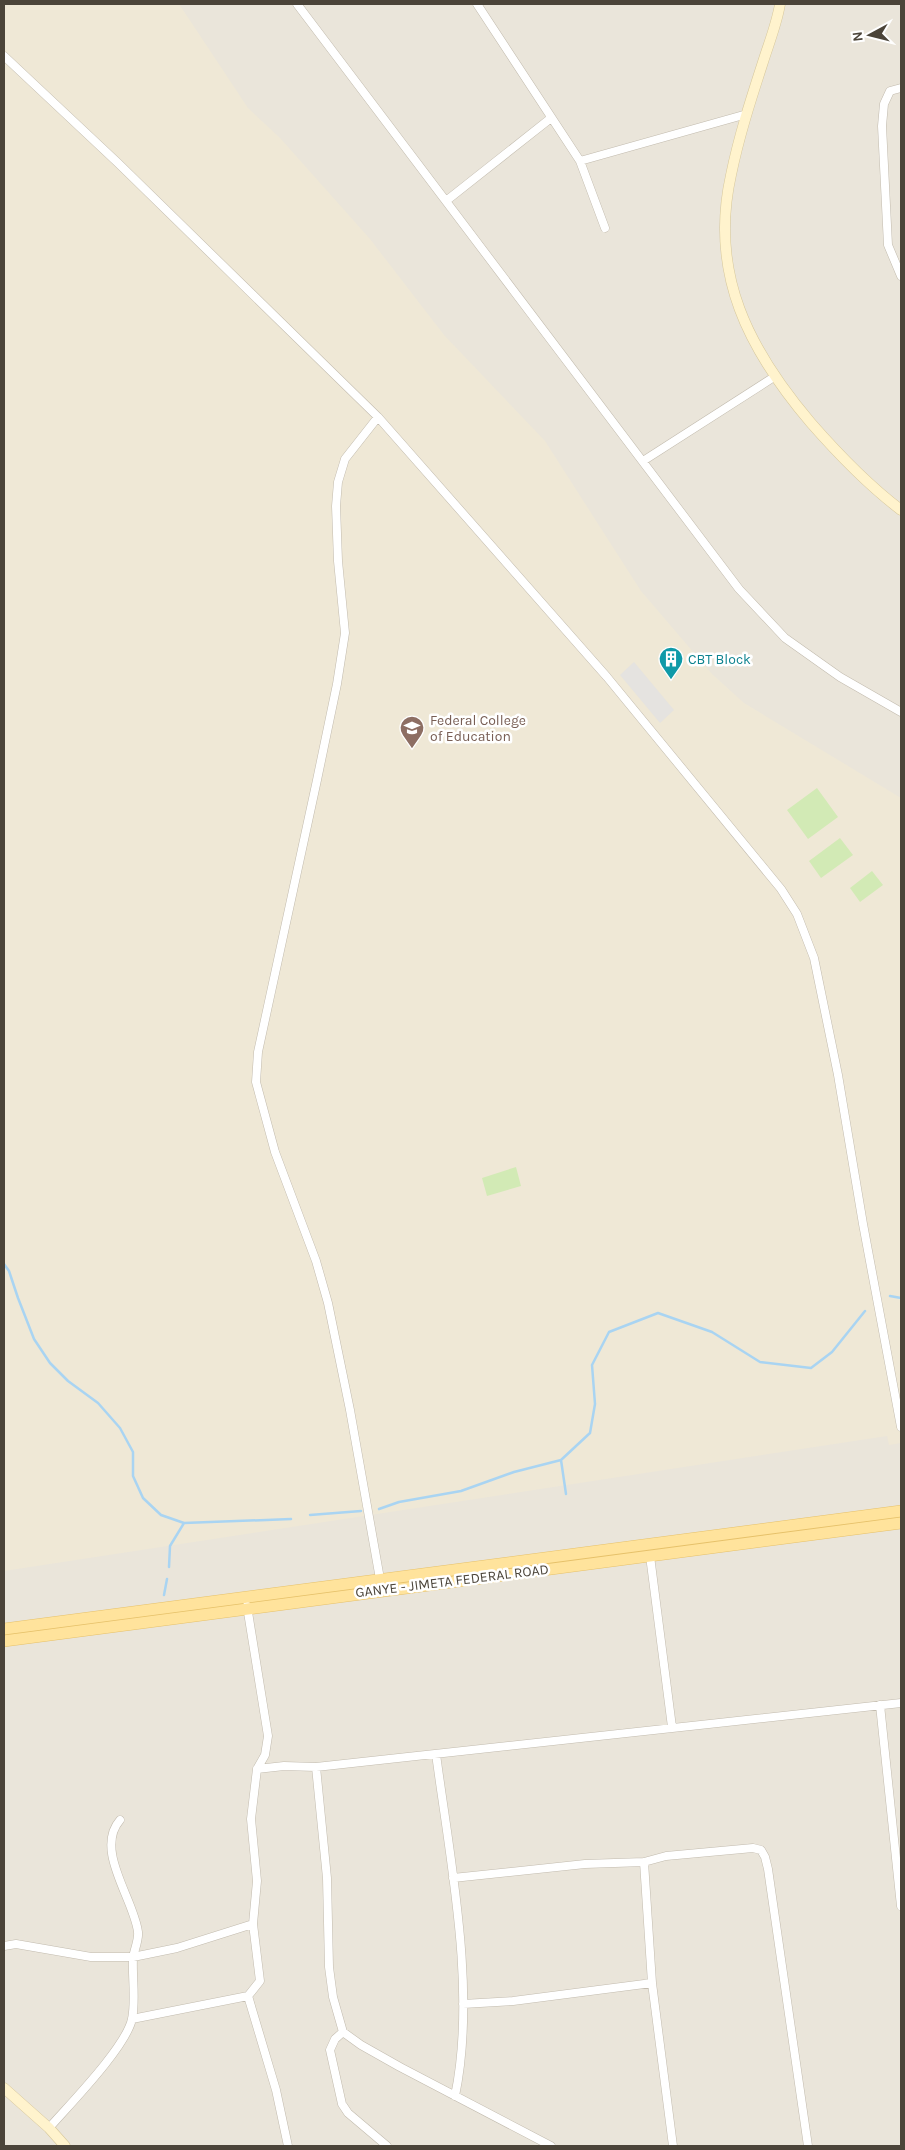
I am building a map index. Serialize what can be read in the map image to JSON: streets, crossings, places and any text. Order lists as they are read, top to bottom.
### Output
{
  "streets": {
    "main road": ["GANYE - JIMETA FEDERAL ROAD"]
  },
  "places": {
    "building": ["CBT Block"],
    "school or university": ["Federal College of Education"]
  },
  "north": "left"
}
